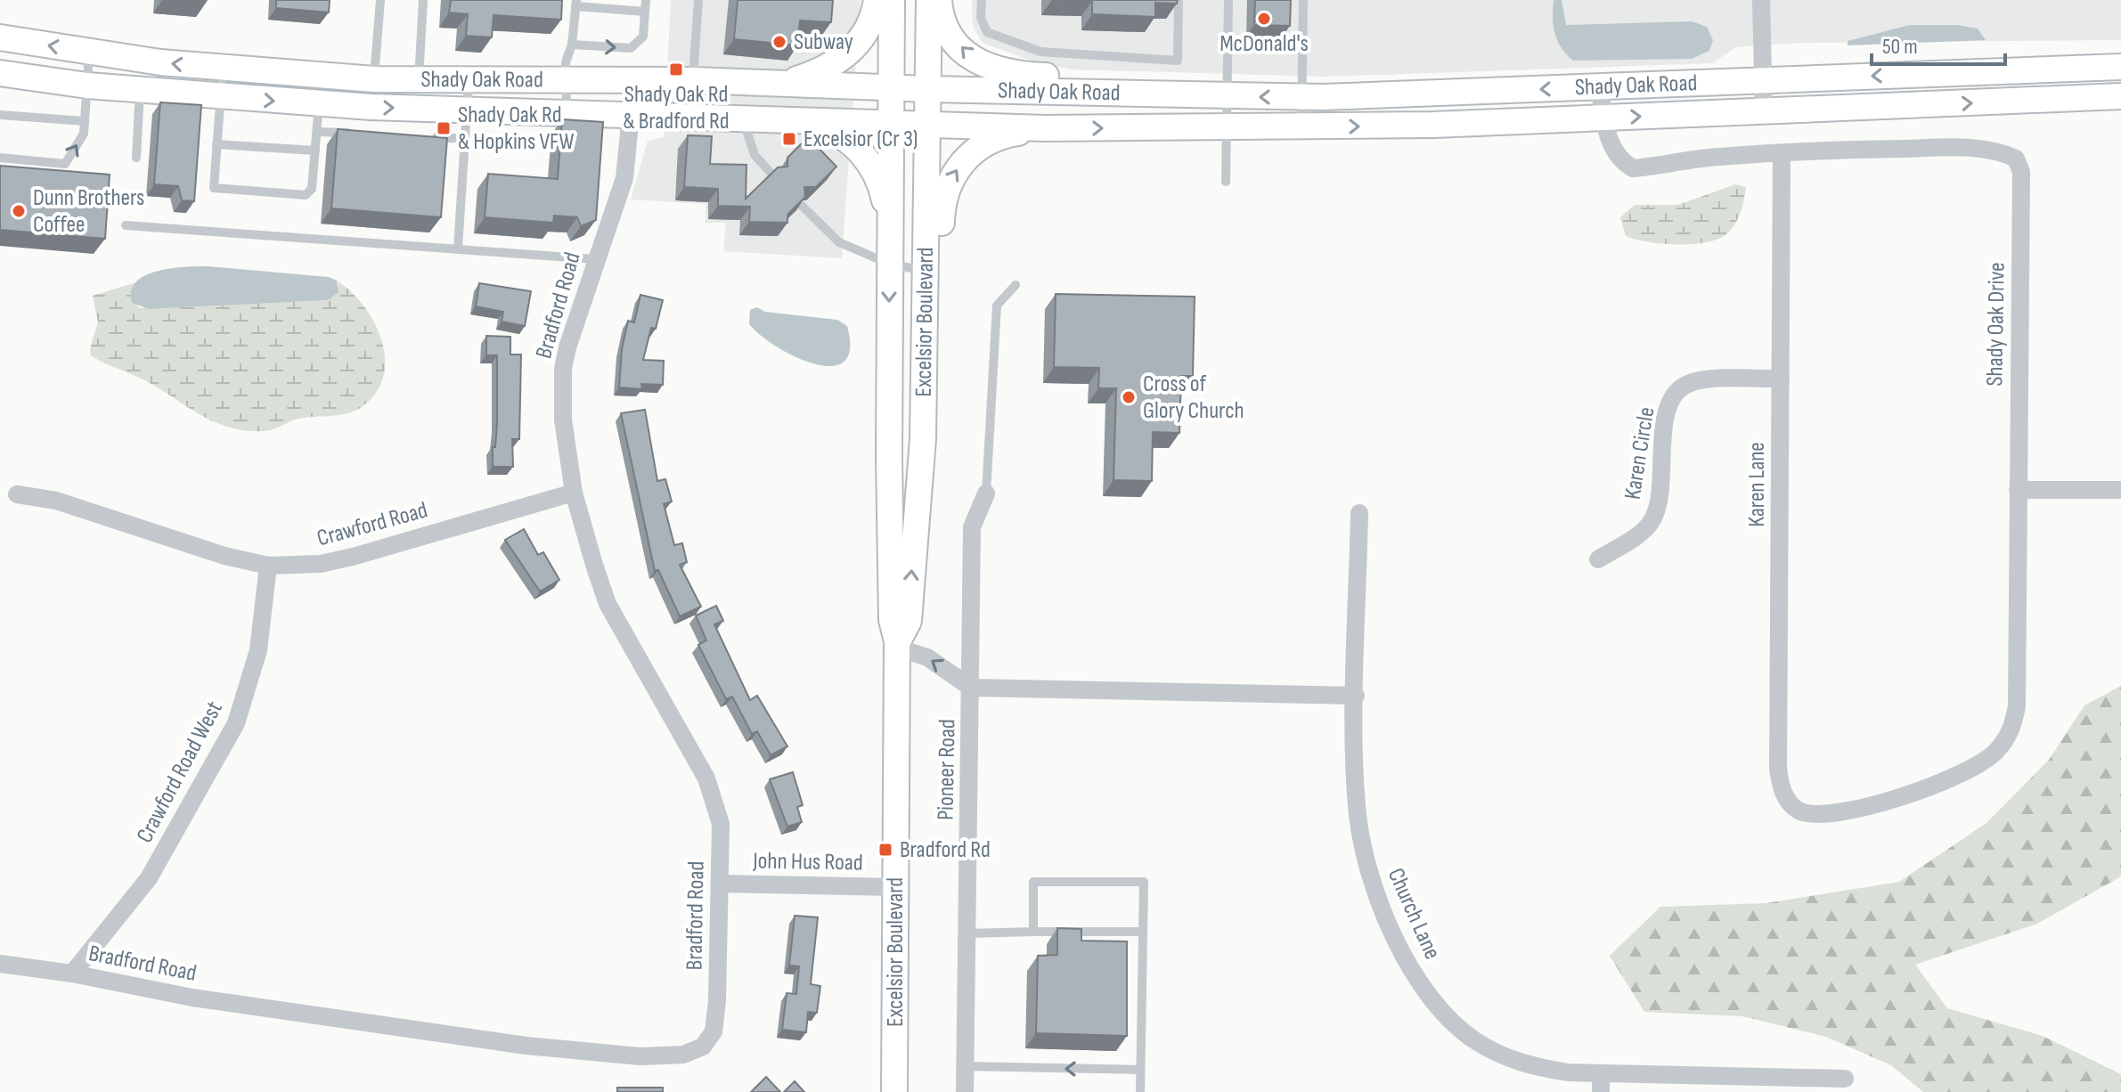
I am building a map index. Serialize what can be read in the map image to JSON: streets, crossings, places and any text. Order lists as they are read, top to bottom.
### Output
{
  "streets": {
    "main road": ["Shady Oak Road", "Excelsior Boulevard"],
    "street": [
      "Bradford Road",
      "Shady Oak Drive",
      "Karen Circle",
      "Karen Lane",
      "Crawford Road",
      "Pioneer Road",
      "Crawford Road West",
      "John Hus Road",
      "Church Lane"
    ]
  },
  "crossings": [
    ["Shady Oak Road", "Bradford Road"],
    ["Shady Oak Road", "Excelsior Boulevard"],
    ["Shady Oak Road", "Shady Oak Drive"],
    ["Bradford Road", "Crawford Road"],
    ["Bradford Road", "Crawford Road West"],
    ["Bradford Road", "John Hus Road"],
    ["Excelsior Boulevard", "John Hus Road"],
    ["Shady Oak Drive", "Karen Lane"],
    ["Karen Circle", "Karen Lane"],
    ["Crawford Road", "Crawford Road West"]
  ],
  "places": {
    "other": [
      "McDonald's",
      "Subway",
      "Dunn Brothers Coffee",
      "Cross of Glory Church"
    ],
    "transit": [
      "Shady Oak Rd & Bradford Rd",
      "Shady Oak Rd & Hopkins VFW",
      "Excelsior (Cr 3)",
      "Bradford Rd"
    ]
  },
  "scale_bar": "50 m"
}
